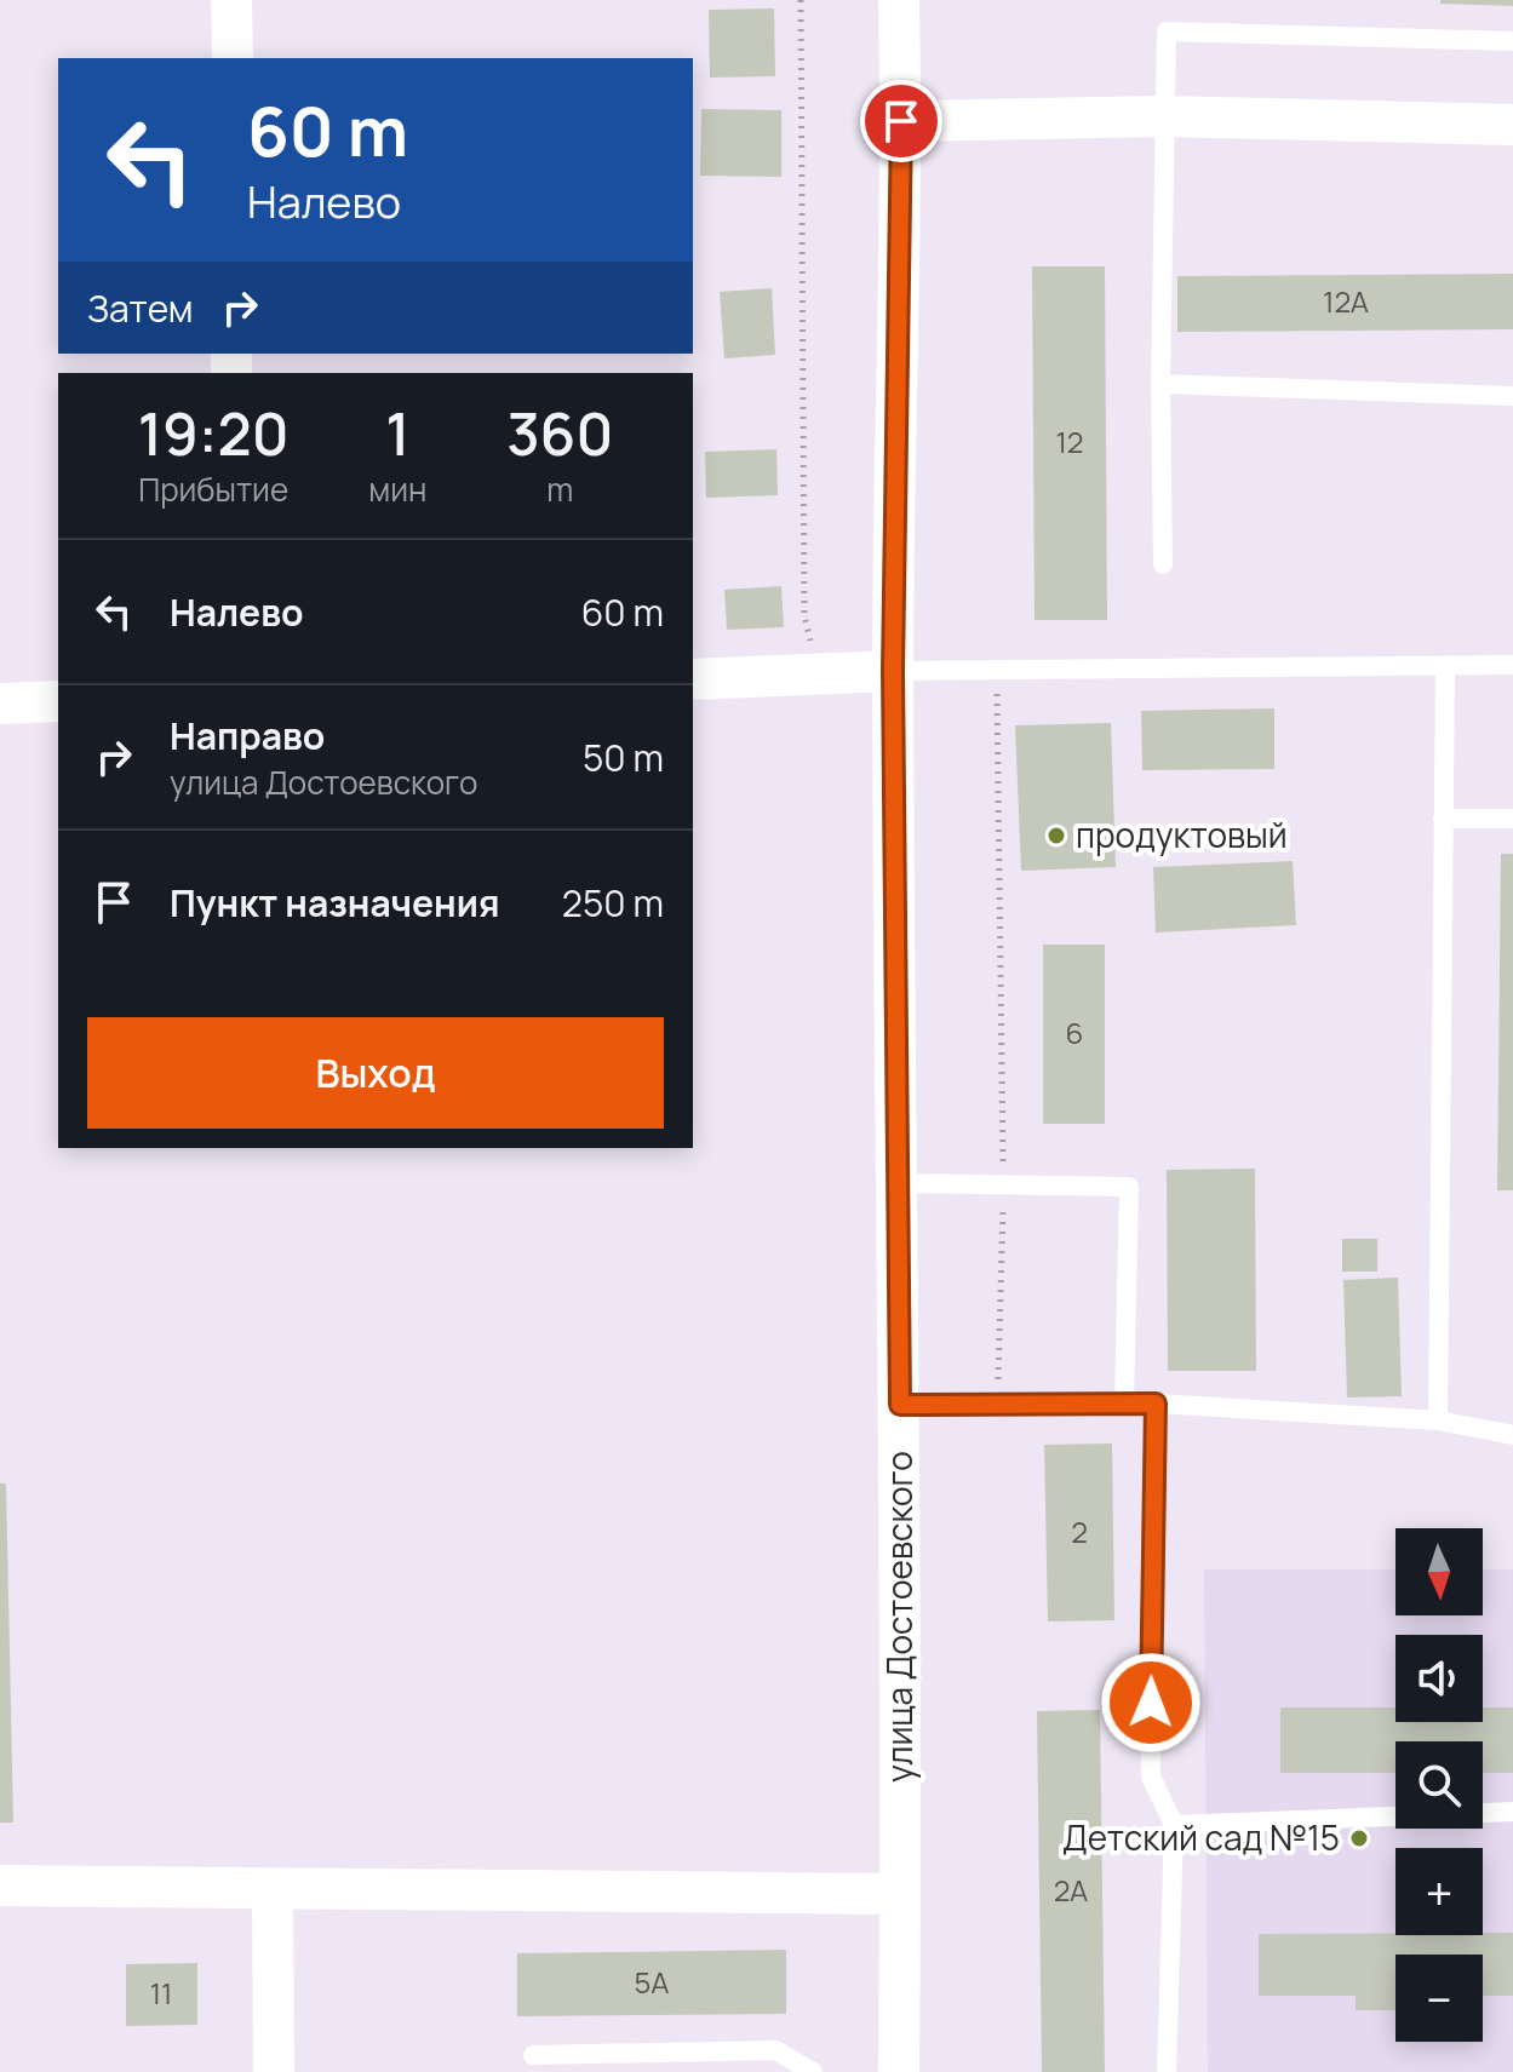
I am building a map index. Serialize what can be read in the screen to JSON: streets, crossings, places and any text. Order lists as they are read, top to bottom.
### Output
{
  "streets": {
    "street": ["улица Достоевского"]
  },
  "places": ["продуктовый", "Детский сад №15"],
  "house_numbers": [
    "12А",
    "12",
    "6",
    "2",
    "2А",
    "5А",
    "11"
  ],
  "north": "bottom",
  "page": {
    "turn": ["60 m", "Налево"],
    "then": "Затем",
    "eta": [
      "19:20",
      "Прибытие",
      "1",
      "мин",
      "360",
      "m"
    ],
    "list": [
      {
        "name": "Налево",
        "value": "60 m"
      },
      {
        "name": "Направо",
        "note": "улица Достоевского",
        "value": "50 m"
      },
      {
        "name": "Пункт назначения",
        "value": "250 m"
      }
    ],
    "buttons": "Выход",
    "map_buttons": ["+", "−"]
  }
}
